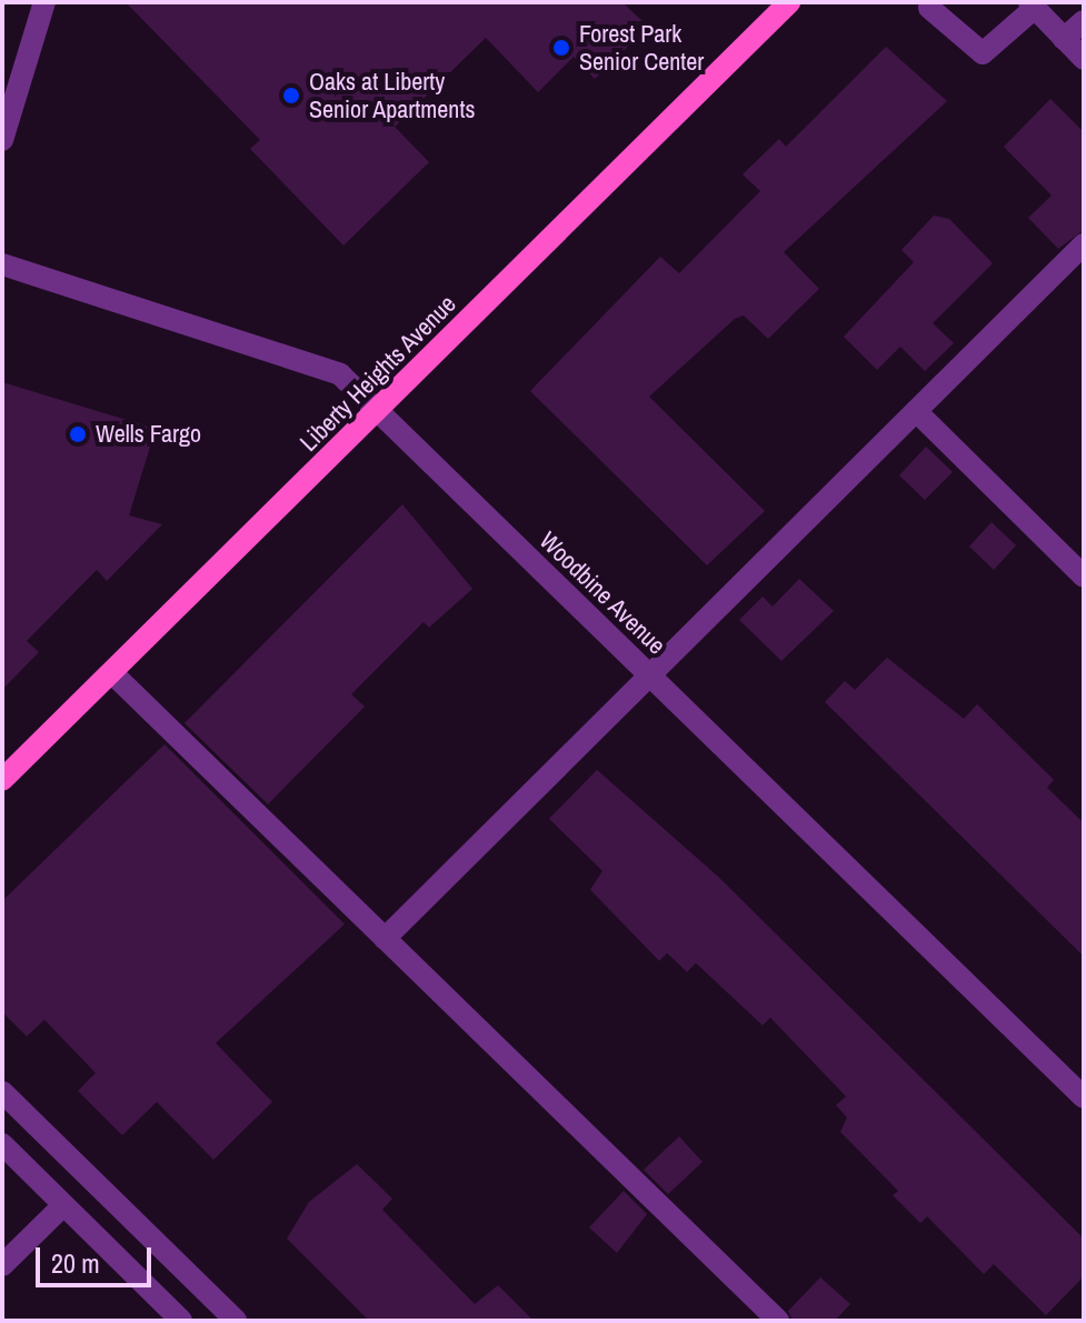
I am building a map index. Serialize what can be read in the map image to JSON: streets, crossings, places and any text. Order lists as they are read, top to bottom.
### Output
{
  "streets": {
    "main road": ["Liberty Heights Avenue"],
    "street": ["Woodbine Avenue"]
  },
  "crossings": [
    ["Liberty Heights Avenue", "Woodbine Avenue"]
  ],
  "places": ["Forest Park Senior Center", "Oaks at Liberty Senior Apartments", "Wells Fargo"],
  "scale_bar": "20 m"
}
